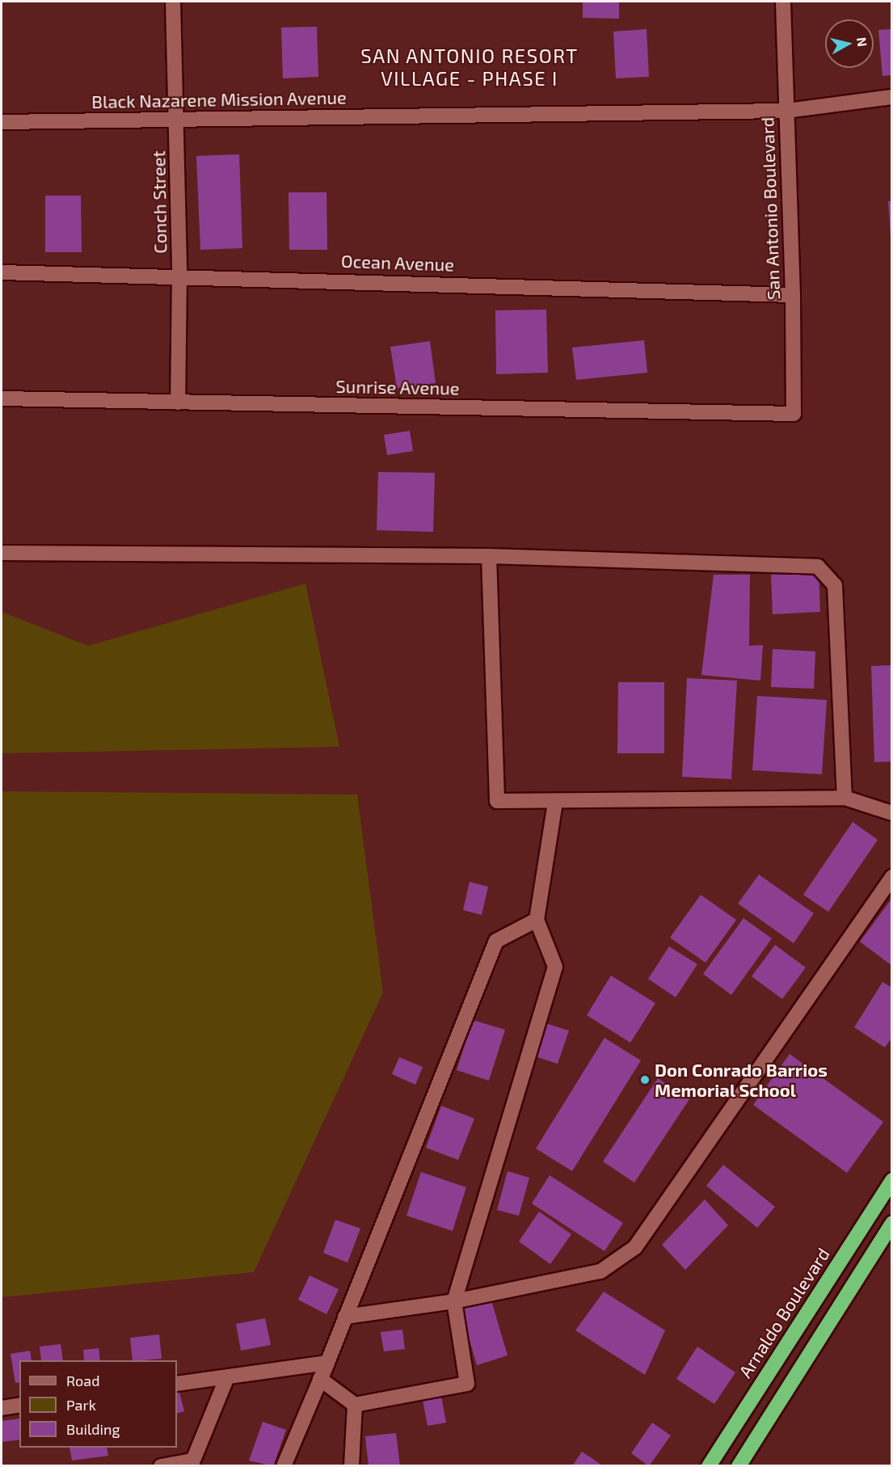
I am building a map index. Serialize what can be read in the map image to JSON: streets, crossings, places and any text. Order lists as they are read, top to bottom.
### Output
{
  "streets": {
    "highway": ["Arnaldo Boulevard"],
    "street": [
      "Black Nazarene Mission Avenue",
      "Conch Street",
      "San Antonio Boulevard",
      "Ocean Avenue",
      "Sunrise Avenue"
    ]
  },
  "crossings": [
    ["Black Nazarene Mission Avenue", "Conch Street"],
    ["Black Nazarene Mission Avenue", "San Antonio Boulevard"],
    ["Conch Street", "Ocean Avenue"],
    ["Conch Street", "Sunrise Avenue"],
    ["San Antonio Boulevard", "Ocean Avenue"],
    ["San Antonio Boulevard", "Sunrise Avenue"]
  ],
  "districts": ["SAN ANTONIO RESORT VILLAGE - PHASE I"],
  "places": ["Don Conrado Barrios Memorial School"],
  "legend": ["Road", "Park", "Building"],
  "north": "right"
}
